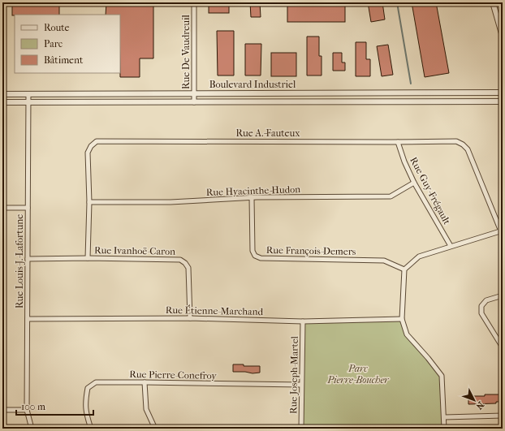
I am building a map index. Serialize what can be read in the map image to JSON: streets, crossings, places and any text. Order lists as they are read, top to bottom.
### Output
{
  "streets": {
    "street": [
      "Rue De Vaudreuil",
      "Boulevard Industriel",
      "Rue A.-Fauteux",
      "Rue Hyacinthe-Hudon",
      "Rue Guy-Frégault",
      "Rue Ivanhoë-Caron",
      "Rue François-Demers",
      "Rue Louis-J.-Lafortune",
      "Rue Étienne-Marchand",
      "Rue Pierre-Conefroy",
      "Rue Joseph-Martel"
    ]
  },
  "crossings": [
    ["Rue De Vaudreuil", "Boulevard Industriel"],
    ["Boulevard Industriel", "Rue Louis-J.-Lafortune"],
    ["Rue A.-Fauteux", "Rue Hyacinthe-Hudon"],
    ["Rue A.-Fauteux", "Rue Guy-Frégault"],
    ["Rue A.-Fauteux", "Rue Ivanhoë-Caron"],
    ["Rue Hyacinthe-Hudon", "Rue Guy-Frégault"],
    ["Rue Hyacinthe-Hudon", "Rue François-Demers"],
    ["Rue Ivanhoë-Caron", "Rue Louis-J.-Lafortune"],
    ["Rue Ivanhoë-Caron", "Rue Étienne-Marchand"],
    ["Rue Louis-J.-Lafortune", "Rue Étienne-Marchand"],
    ["Rue Étienne-Marchand", "Rue Joseph-Martel"],
    ["Rue Pierre-Conefroy", "Rue Joseph-Martel"]
  ],
  "parks": ["Parc Pierre-Boucher"],
  "legend": ["Route", "Parc", "Bâtiment"],
  "scale_bar": "100 m",
  "north": "bottom right"
}
